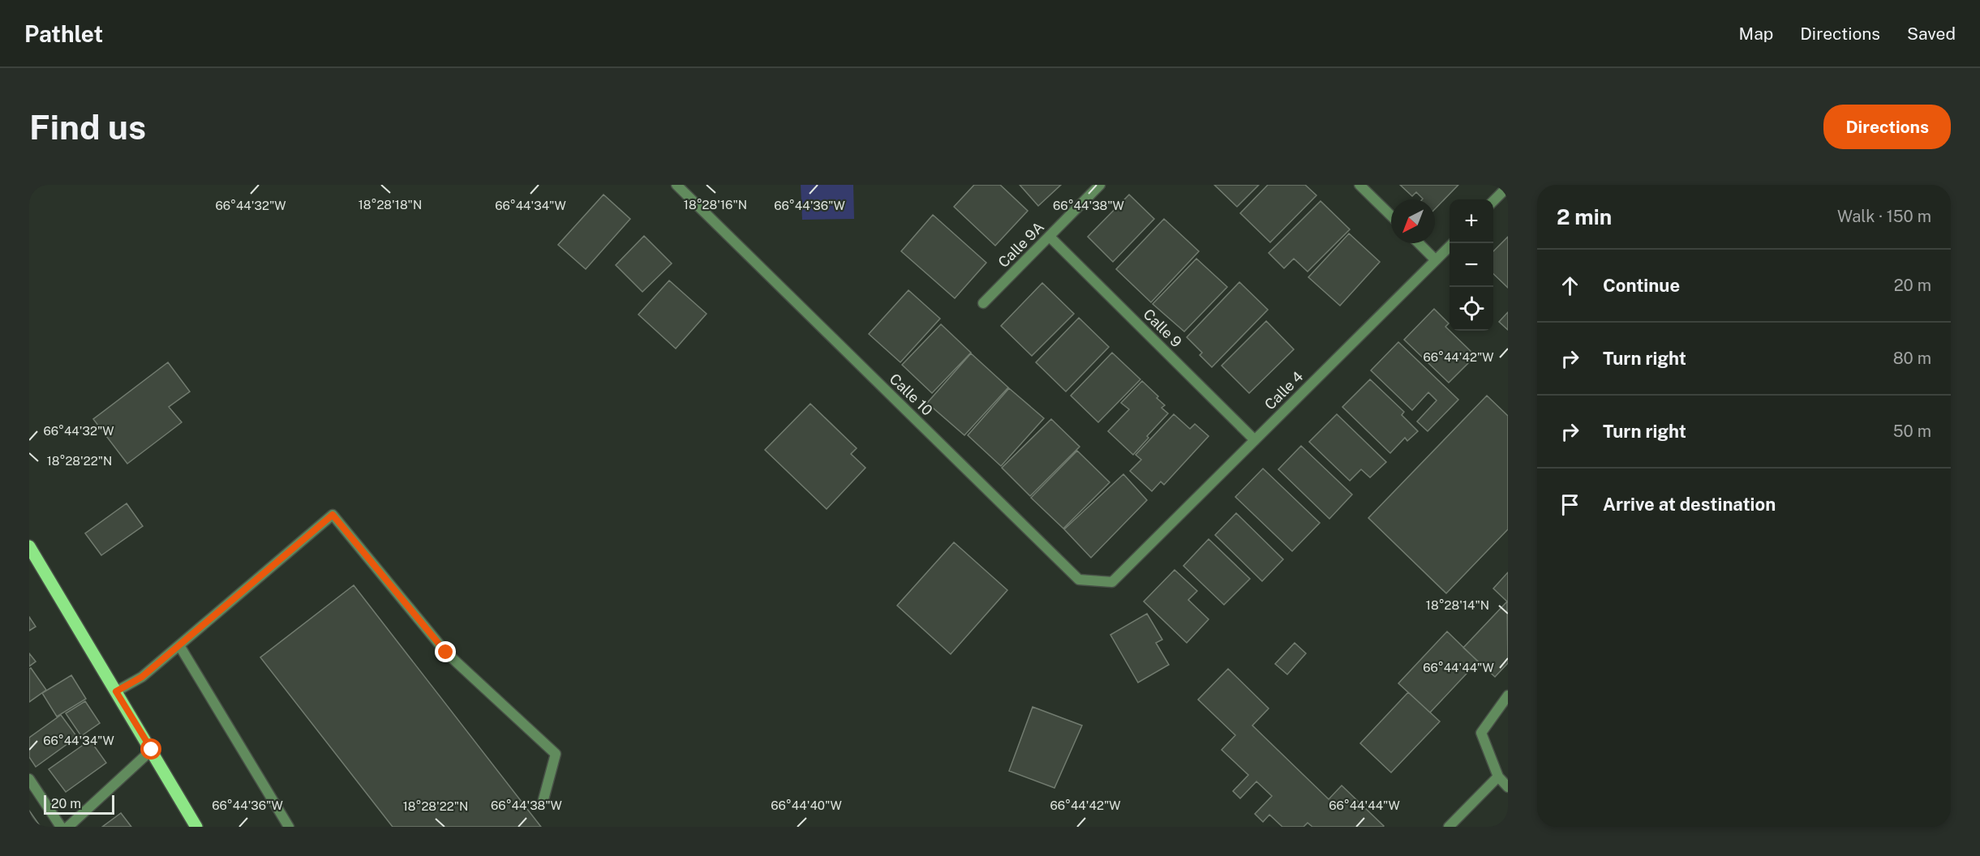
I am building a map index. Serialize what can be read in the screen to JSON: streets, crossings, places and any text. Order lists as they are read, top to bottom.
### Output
{
  "streets": {
    "street": [
      "Calle 9A",
      "Calle 9",
      "Calle 4",
      "Calle 10"
    ]
  },
  "crossings": [
    ["Calle 9A", "Calle 9"],
    ["Calle 9", "Calle 4"],
    ["Calle 4", "Calle 10"]
  ],
  "scale_bar": "20 m",
  "north": "bottom left",
  "page": {
    "header": "Pathlet",
    "nav": ["Map", "Directions", "Saved"],
    "buttons": "Directions",
    "title": "Find us",
    "heading": ["2 min", "Walk · 150 m"],
    "map_buttons": ["+", "−"],
    "list": [
      ["Continue", "20 m"],
      ["Turn right", "80 m"],
      ["Turn right", "50 m"],
      "Arrive at destination"
    ],
    "scale": "20 m"
  },
  "coordinates": [
    "18°28'18\"N",
    "18°28'16\"N",
    "66°44'32\"W",
    "66°44'36\"W",
    "66°44'38\"W",
    "66°44'34\"W",
    "66°44'42\"W",
    "18°28'22\"N",
    "18°28'14\"N",
    "66°44'44\"W",
    "66°44'40\"W"
  ]
}
